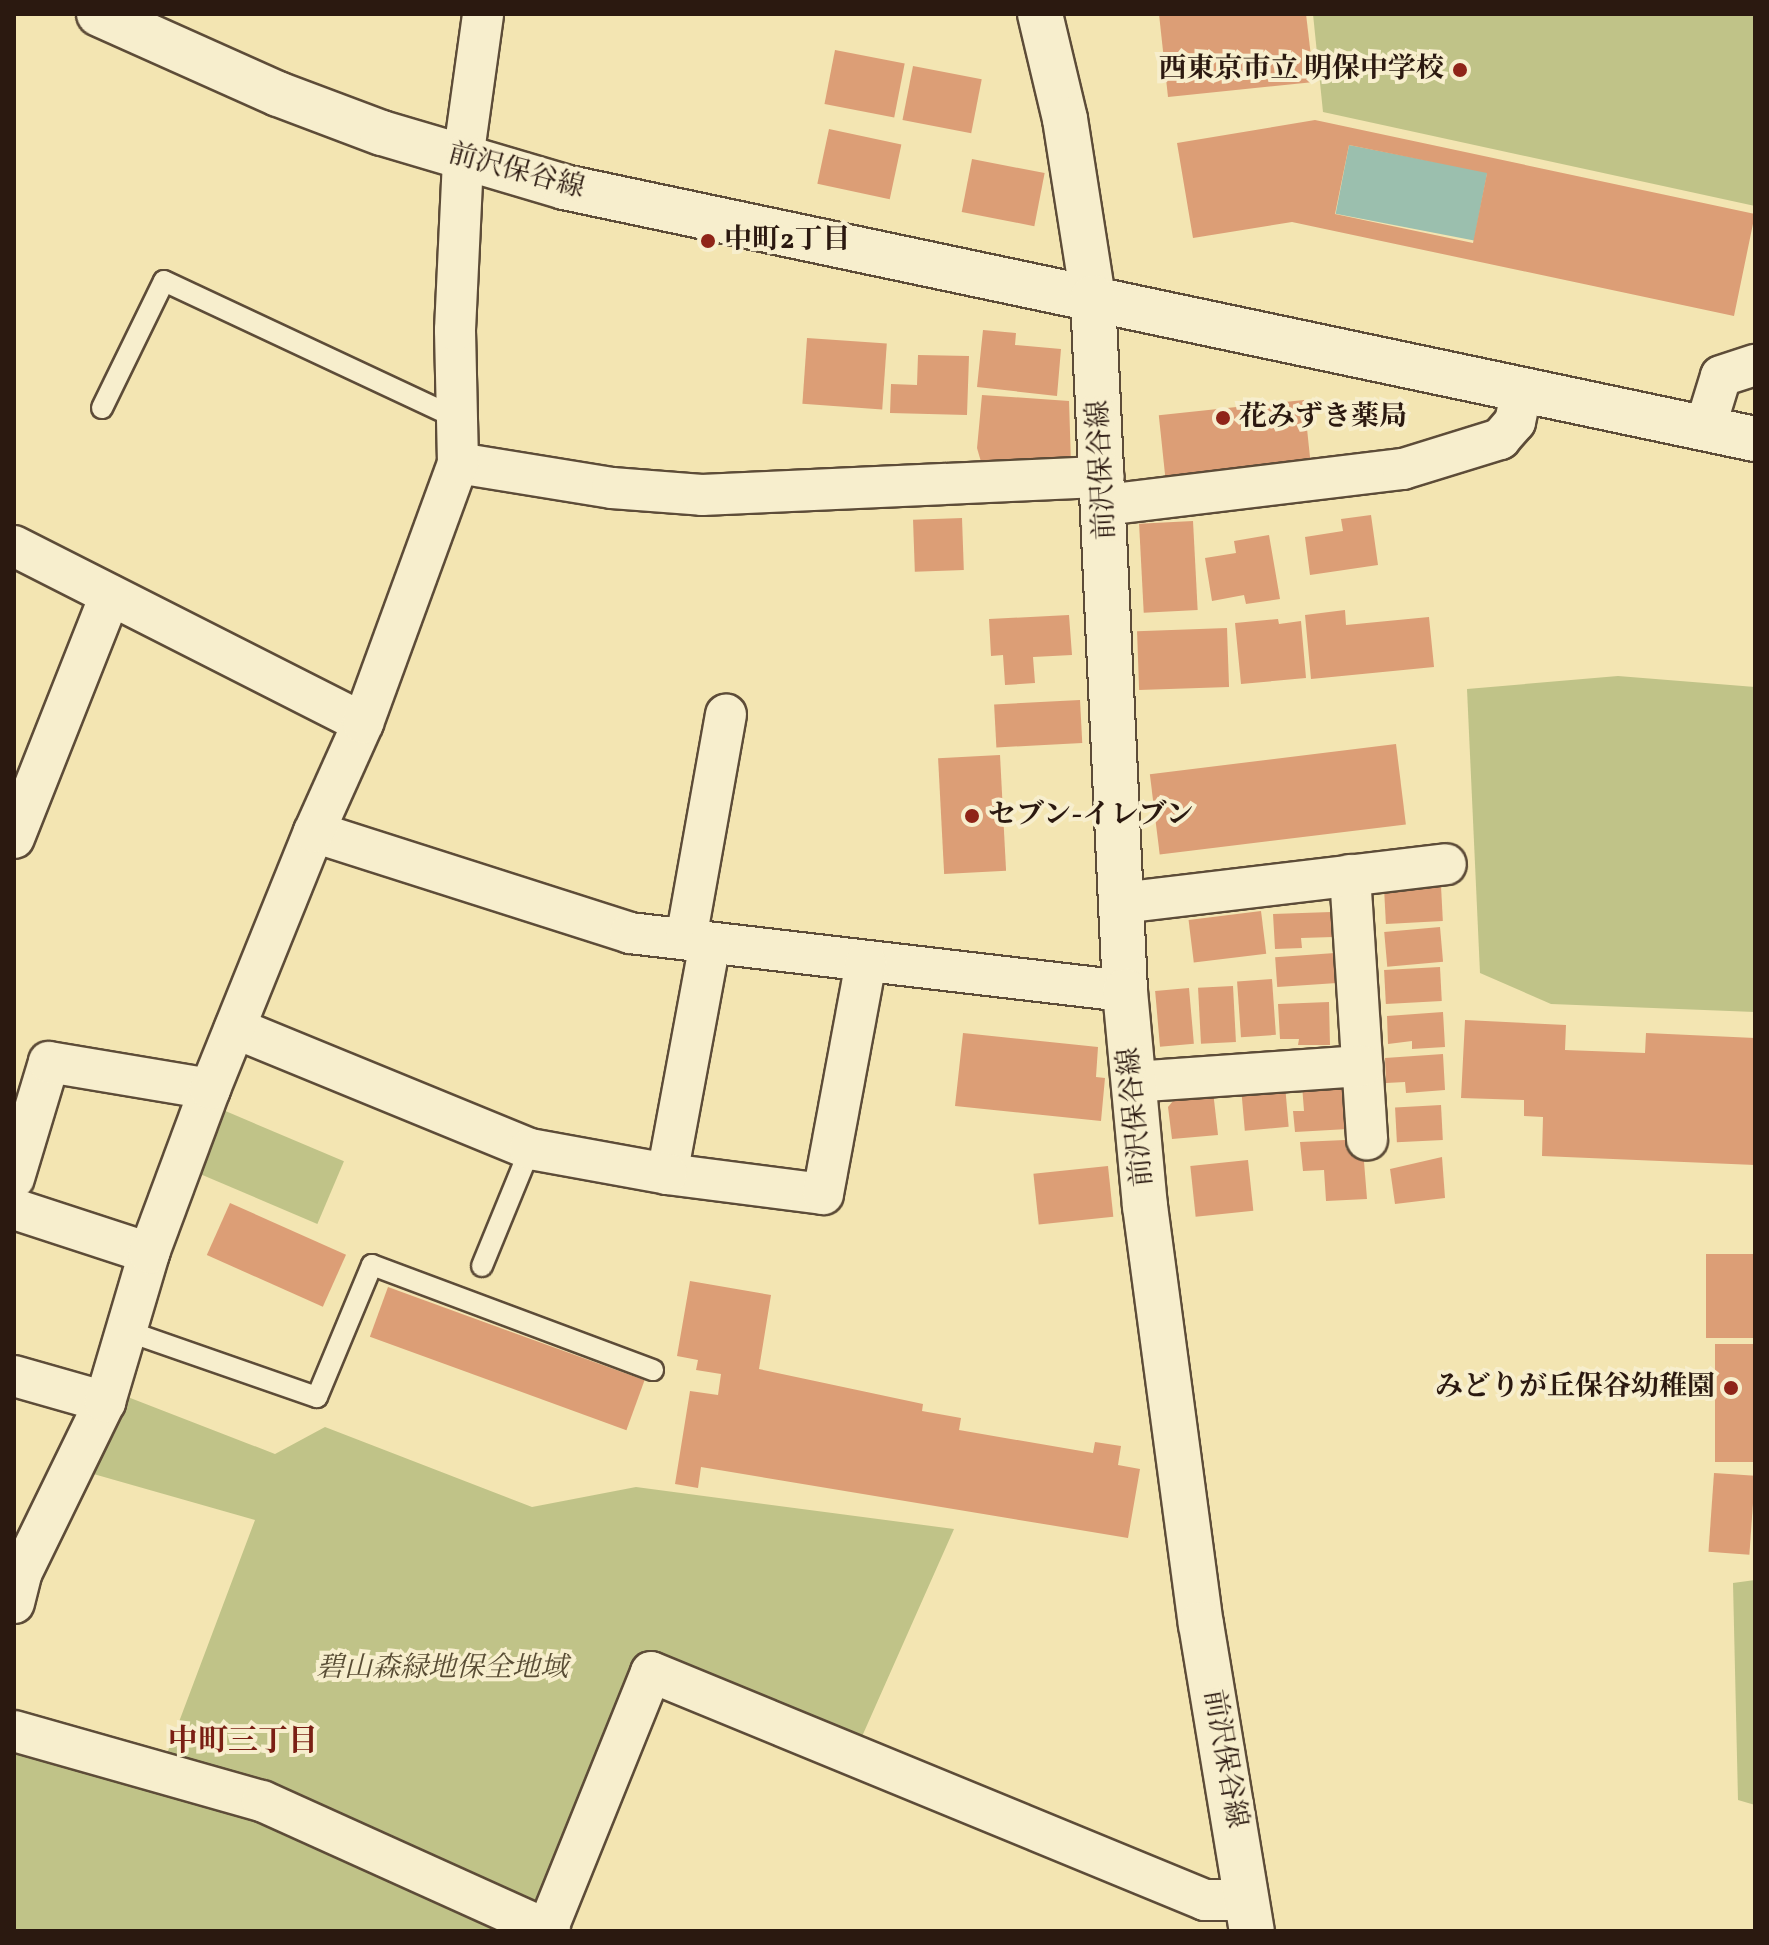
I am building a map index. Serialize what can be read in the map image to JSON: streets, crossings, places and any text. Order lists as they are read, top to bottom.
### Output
{
  "streets": {
    "main road": ["前沢保谷線"]
  },
  "districts": ["中町三丁目"],
  "parks": ["碧山森緑地保全地域"],
  "places": [
    "西東京市立 明保中学校",
    "中町2丁目",
    "花みずき薬局",
    "セブン-イレブン",
    "みどりが丘保谷幼稚園"
  ]
}
